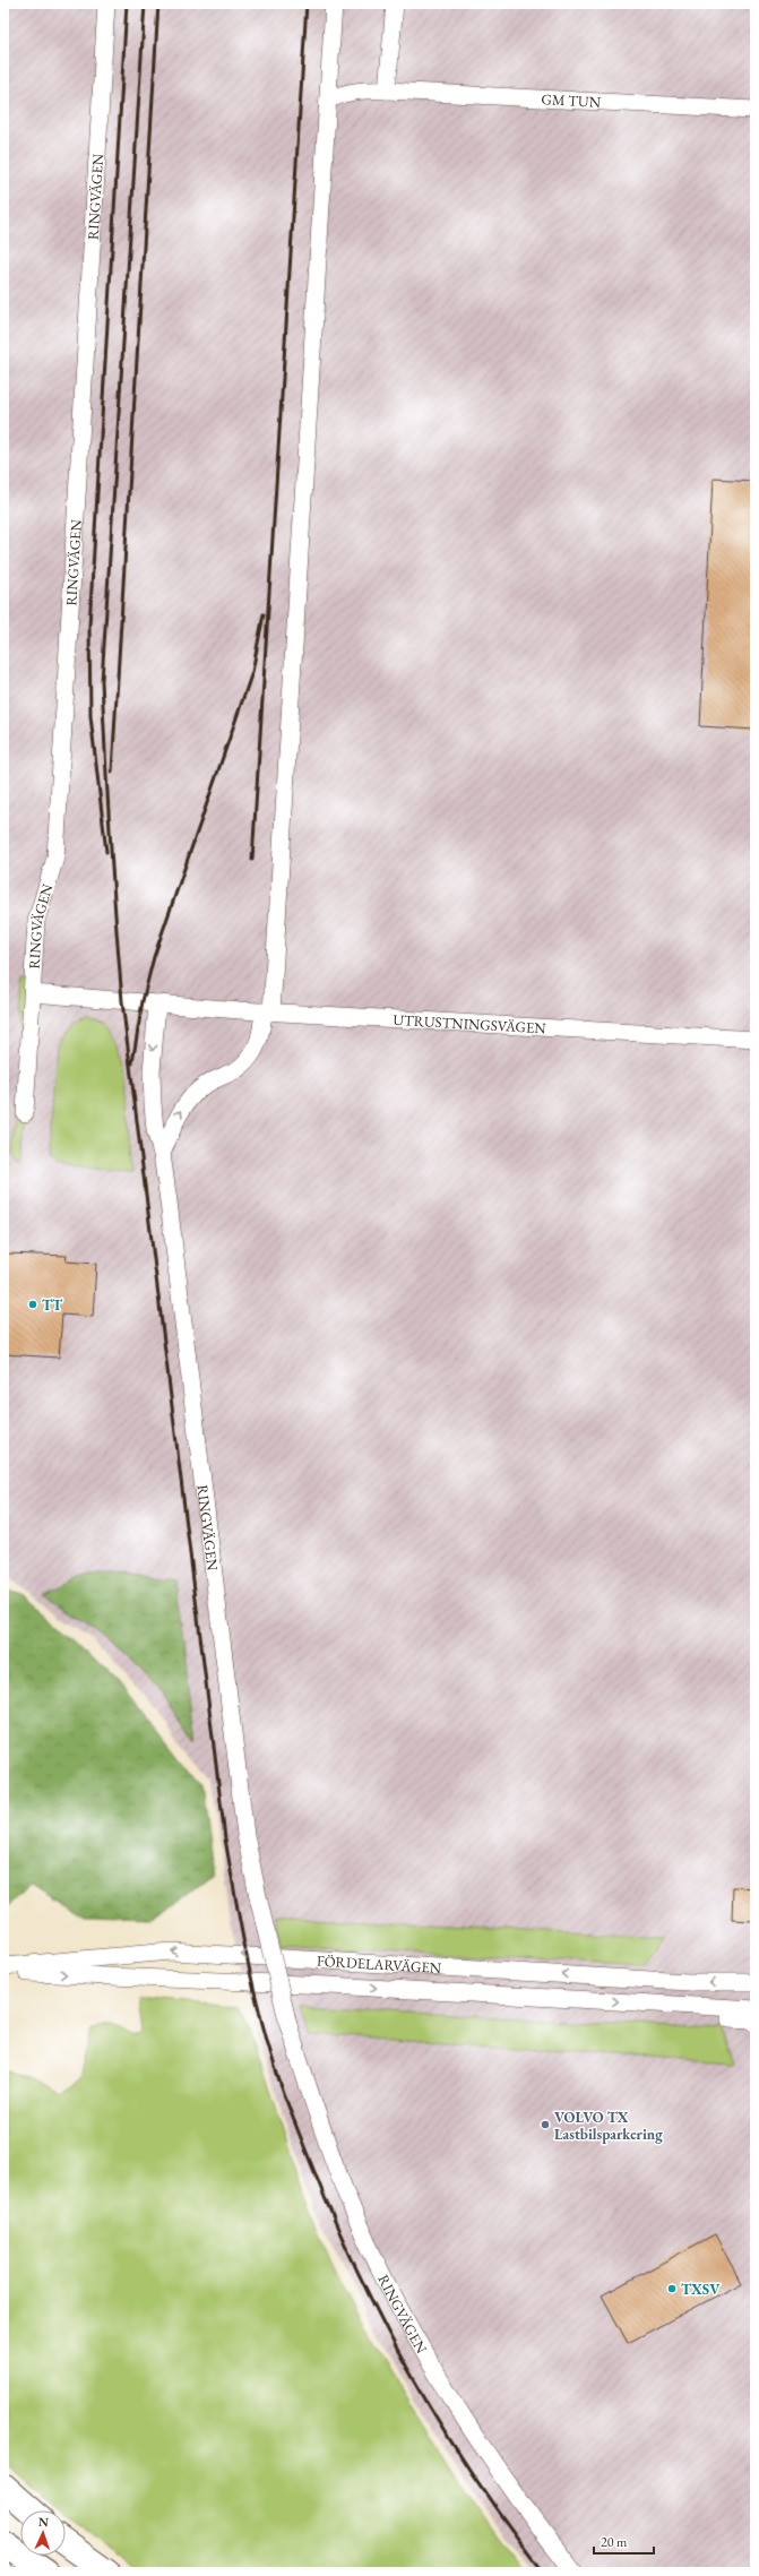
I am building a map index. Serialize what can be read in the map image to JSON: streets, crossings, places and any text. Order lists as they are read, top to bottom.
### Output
{
  "streets": {
    "street": [
      "GM TUN",
      "RINGVÄGEN",
      "UTRUSTNINGSVÄGEN",
      "FÖRDELARVÄGEN"
    ]
  },
  "crossings": [
    ["GM TUN", "RINGVÄGEN"],
    ["RINGVÄGEN", "UTRUSTNINGSVÄGEN"]
  ],
  "places": ["TT", "VOLVO TX Lastbilsparkering", "TXSV"],
  "scale_bar": "20 m",
  "north": "top"
}
